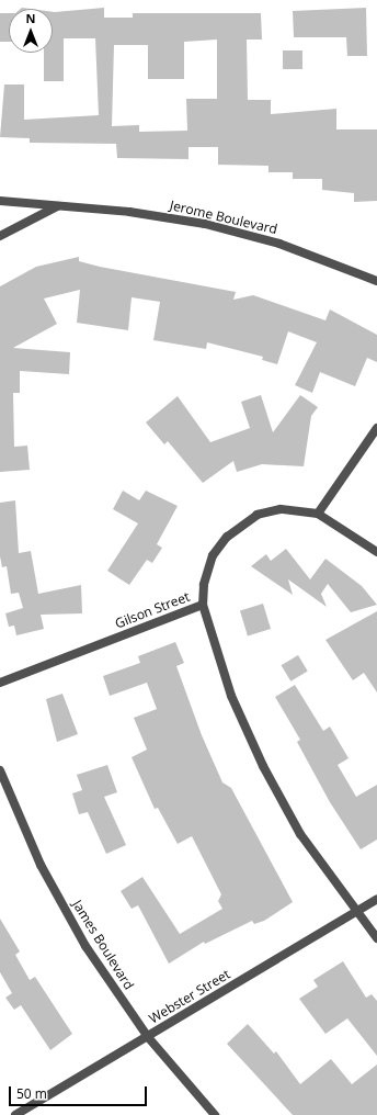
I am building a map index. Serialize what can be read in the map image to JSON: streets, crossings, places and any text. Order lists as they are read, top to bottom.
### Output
{
  "streets": {
    "street": [
      "Jerome Boulevard",
      "Gilson Street",
      "James Boulevard",
      "Webster Street"
    ]
  },
  "crossings": [
    ["James Boulevard", "Webster Street"]
  ],
  "scale_bar": "50 m",
  "north": "top"
}
